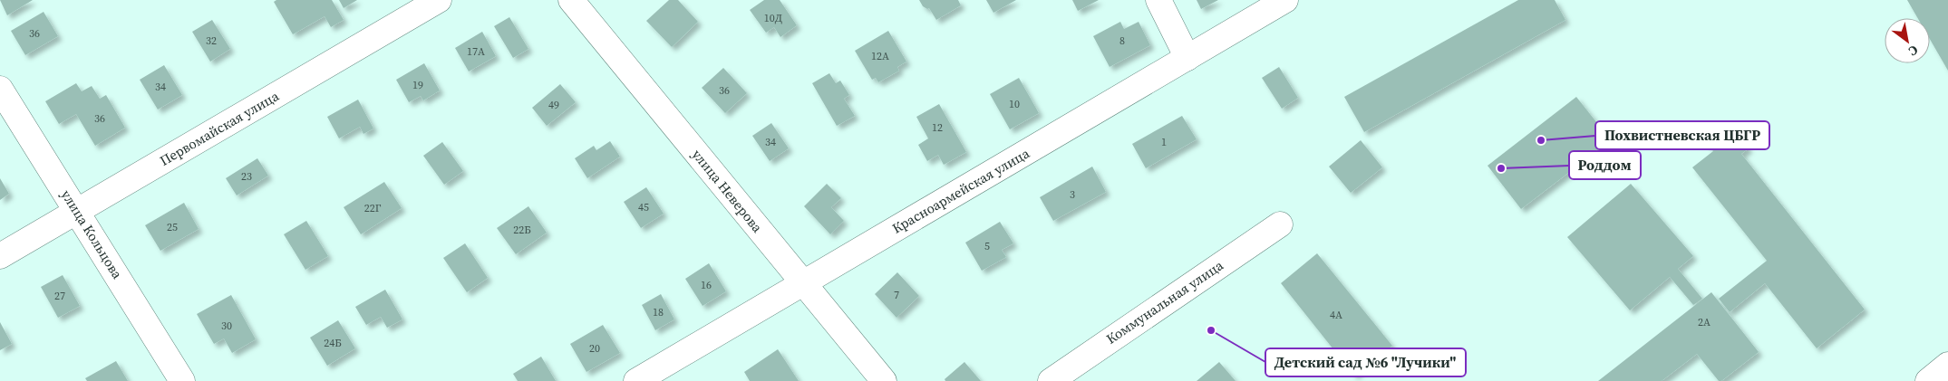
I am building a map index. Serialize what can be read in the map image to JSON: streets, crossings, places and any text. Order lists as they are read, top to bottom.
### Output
{
  "streets": {
    "street": [
      "Первомайская улица",
      "улица Неверова",
      "Красноармейская улица",
      "улица Кольцова",
      "Коммунальная улица"
    ]
  },
  "crossings": [
    ["Первомайская улица", "улица Кольцова"],
    ["улица Неверова", "Красноармейская улица"]
  ],
  "places": ["Похвистневская ЦБГР", "Роддом", "Детский сад №6 \"Лучики\""],
  "house_numbers": [
    "10Д",
    "36",
    "32",
    "8",
    "17А",
    "12А",
    "19",
    "34",
    "36",
    "10",
    "49",
    "36",
    "12",
    "34",
    "1",
    "23",
    "3",
    "45",
    "22Г",
    "25",
    "22Б",
    "5",
    "16",
    "7",
    "27",
    "18",
    "4А",
    "2А",
    "30",
    "24Б",
    "20"
  ],
  "north": "bottom right"
}
